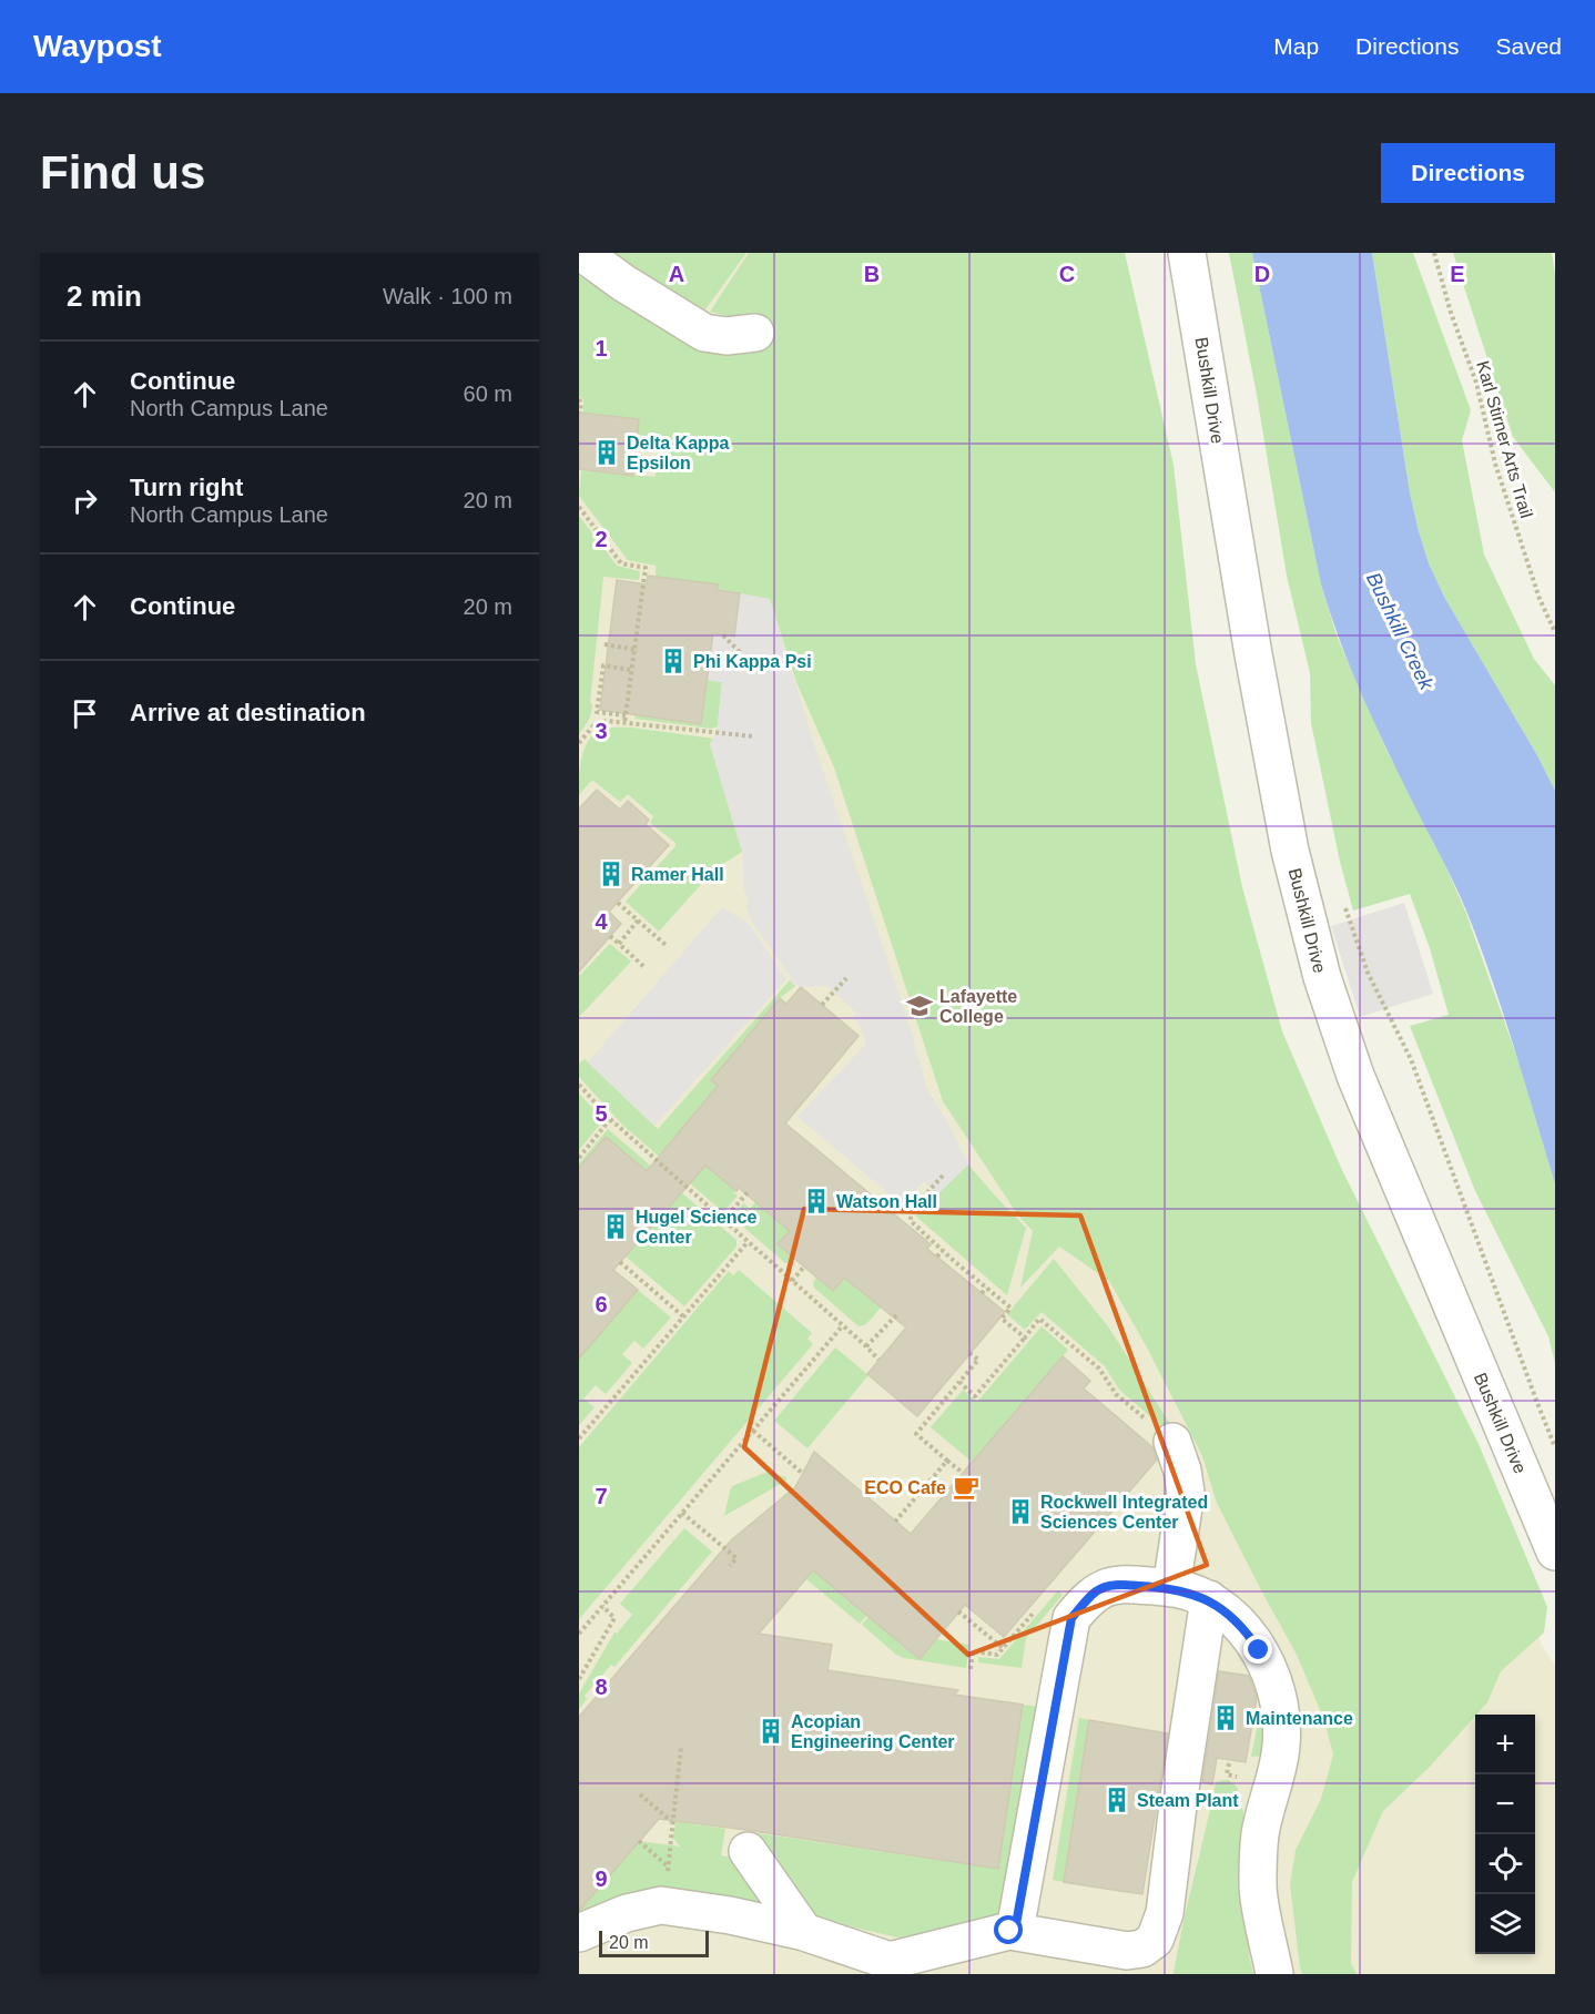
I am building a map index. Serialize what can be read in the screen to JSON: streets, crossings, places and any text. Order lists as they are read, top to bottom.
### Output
{
  "streets": {
    "street": ["Bushkill Drive"],
    "path": ["Karl Stirner Arts Trail"]
  },
  "water": ["Bushkill Creek"],
  "places": {
    "building": [
      "Delta Kappa Epsilon",
      "Phi Kappa Psi",
      "Ramer Hall",
      "Watson Hall",
      "Hugel Science Center",
      "Rockwell Integrated Sciences Center",
      "Maintenance",
      "Acopian Engineering Center",
      "Steam Plant"
    ],
    "school or university": ["Lafayette College"],
    "cafe": ["ECO Cafe"]
  },
  "scale_bar": "20 m",
  "page": {
    "header": "Waypost",
    "nav": ["Map", "Directions", "Saved"],
    "buttons": "Directions",
    "title": "Find us",
    "heading": ["2 min", "Walk · 100 m"],
    "list": [
      ["Continue", "North Campus Lane", "60 m"],
      ["Turn right", "North Campus Lane", "20 m"],
      ["Continue", "20 m"],
      "Arrive at destination"
    ],
    "map_buttons": ["+", "−"],
    "scale": "20 m"
  },
  "grid": {
    "columns": [
      "A",
      "B",
      "C",
      "D",
      "E"
    ],
    "rows": [
      "1",
      "2",
      "3",
      "4",
      "5",
      "6",
      "7",
      "8",
      "9"
    ]
  }
}
